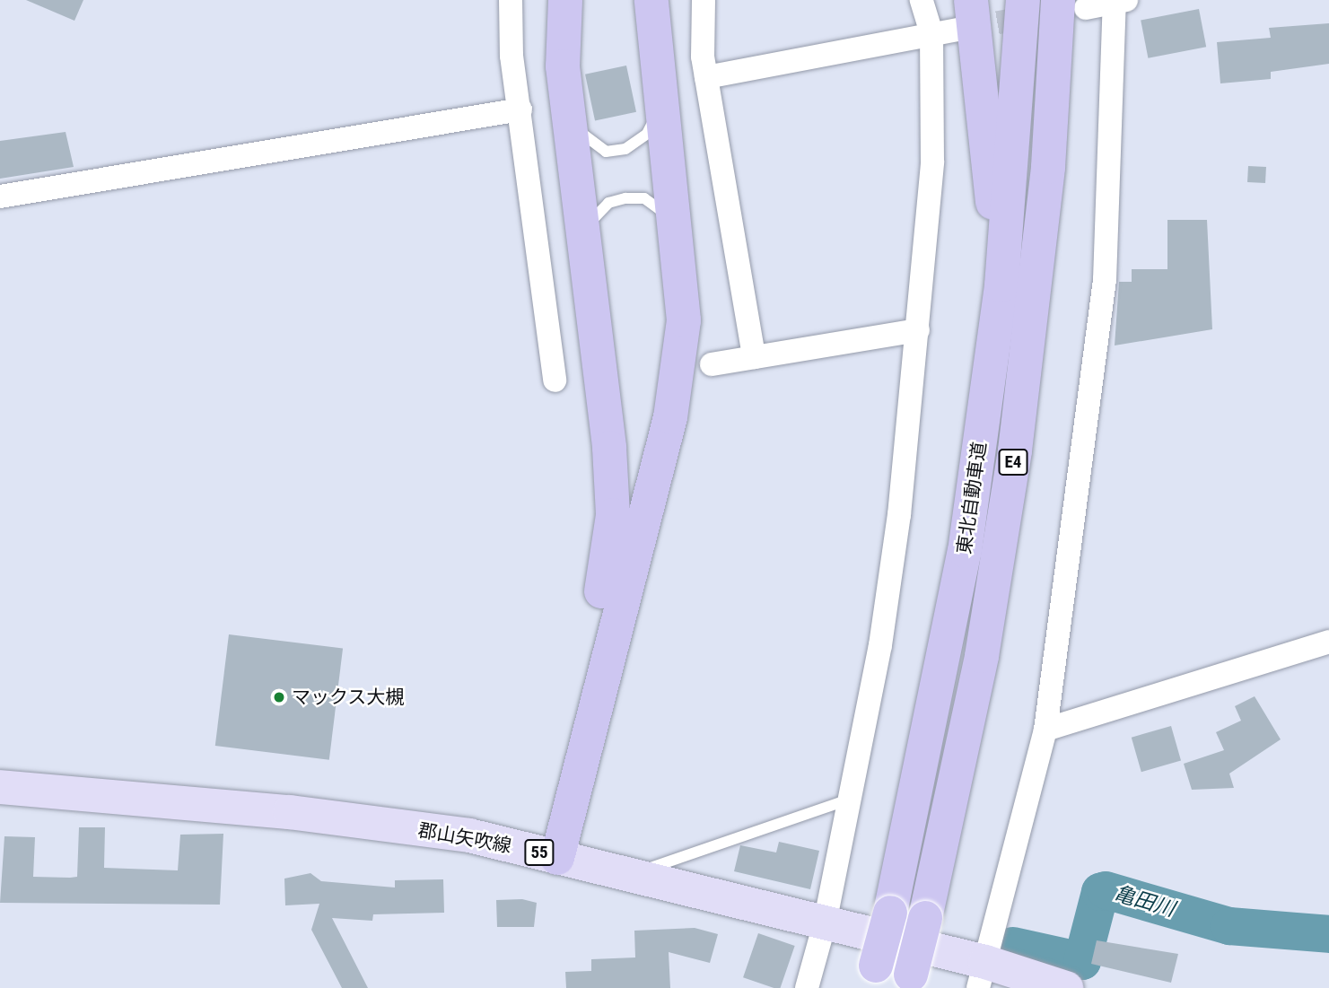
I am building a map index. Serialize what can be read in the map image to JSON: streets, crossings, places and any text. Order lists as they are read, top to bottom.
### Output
{
  "streets": {
    "highway": ["E4", "東北自動車道"],
    "main road": ["郡山矢吹線", "55"]
  },
  "water": ["亀田川"],
  "places": ["マックス大槻"]
}
